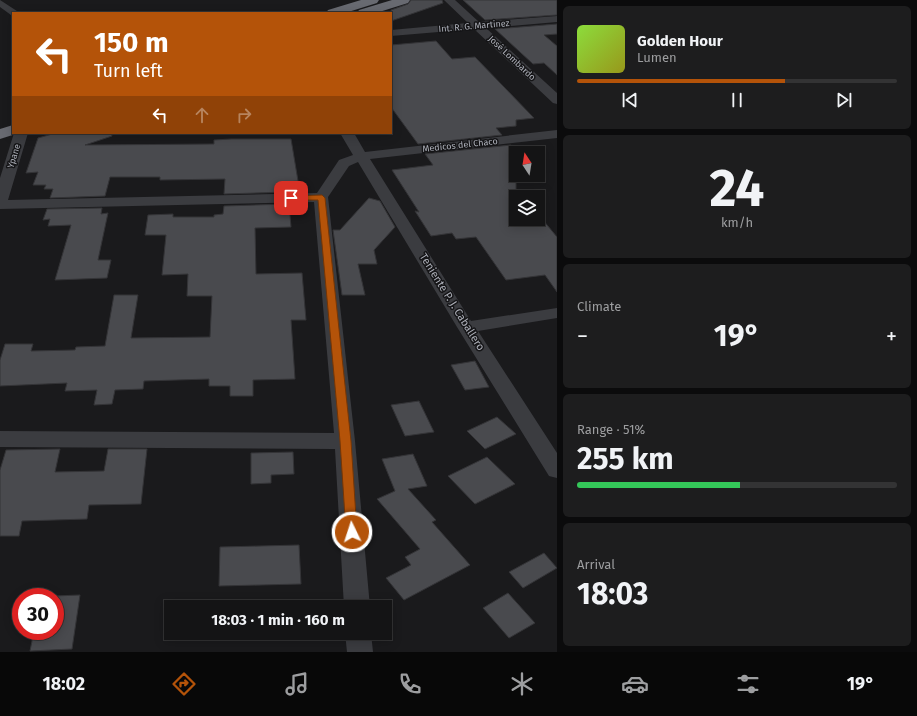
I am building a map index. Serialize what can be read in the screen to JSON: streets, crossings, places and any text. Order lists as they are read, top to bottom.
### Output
{
  "streets": {
    "street": [
      "Int. R. G. Martinez",
      "José Lombardo",
      "Medicos del Chaco",
      "Ypane",
      "Teniente P. J. Caballero"
    ]
  },
  "crossings": [
    ["Int. R. G. Martinez", "José Lombardo"],
    ["Medicos del Chaco", "Teniente P. J. Caballero"]
  ],
  "north": "top",
  "page": {
    "turn": ["150 m", "Turn left"],
    "song": ["Golden Hour", "Lumen"],
    "tile": [
      ["24", "km/h"],
      "Climate",
      ["Range · 51%", "255 km"],
      ["Arrival", "18:03"]
    ],
    "heat": ["−", "19°", "+"],
    "limit": "30",
    "trip": "18:03 · 1 min · 160 m",
    "tabs": ["18:02", "19°"]
  }
}
